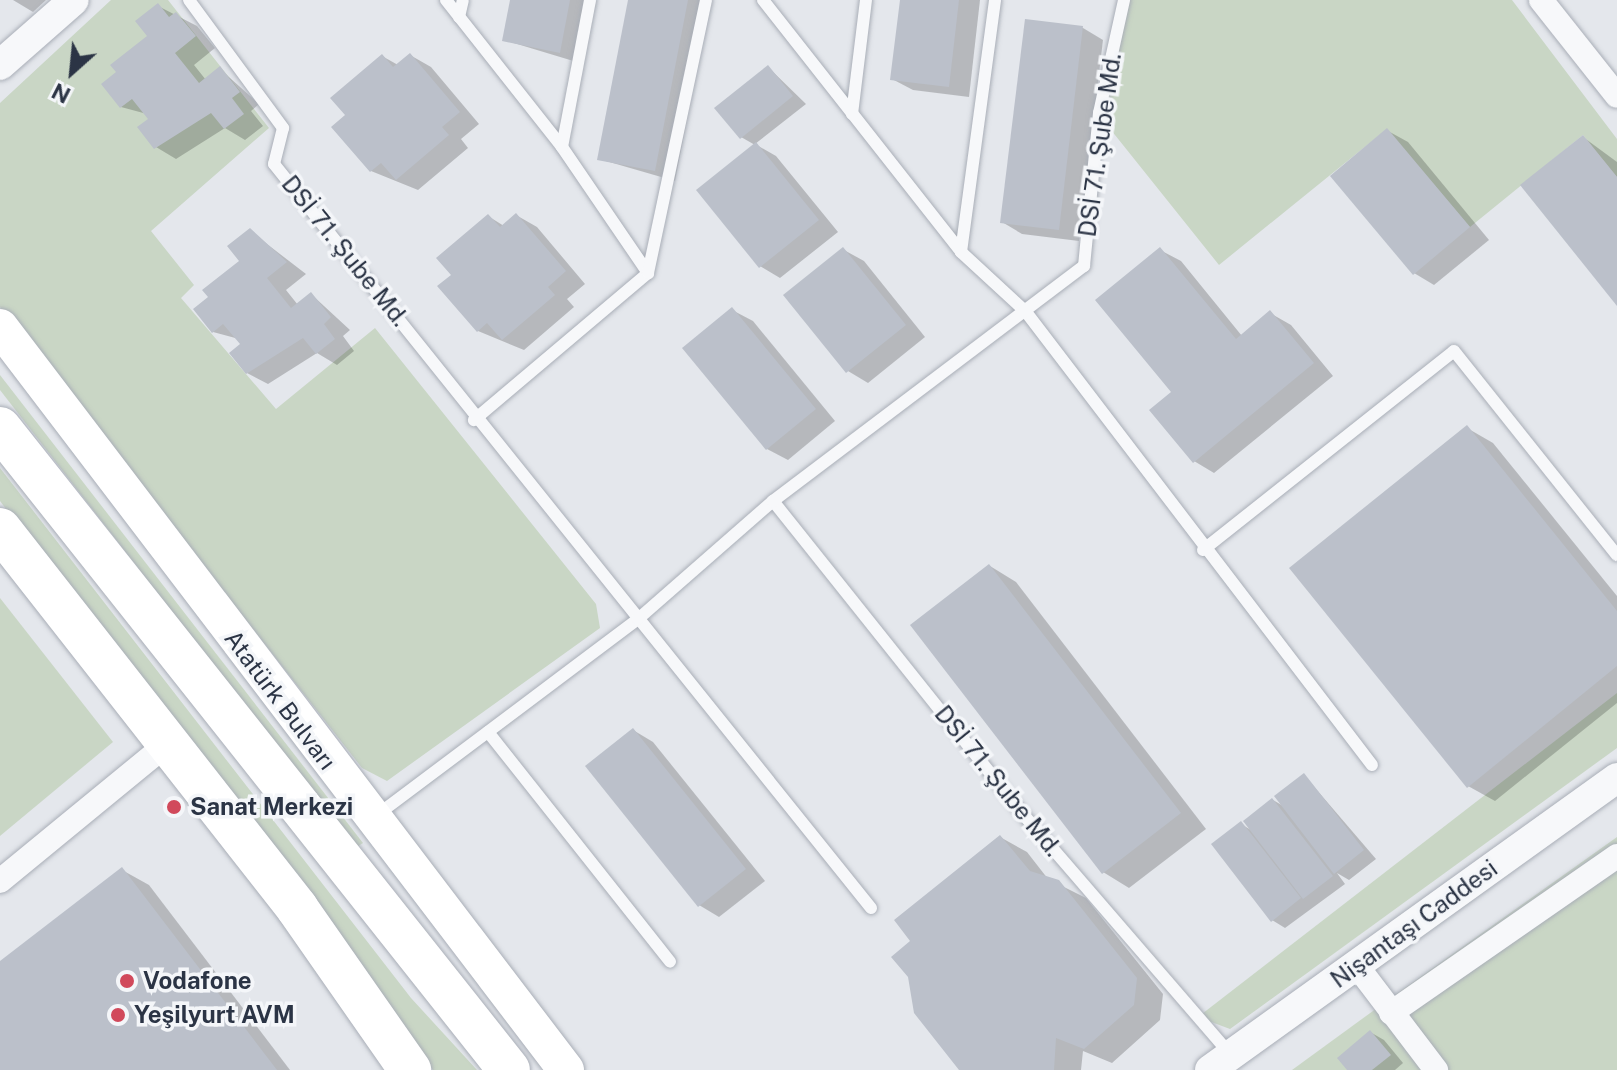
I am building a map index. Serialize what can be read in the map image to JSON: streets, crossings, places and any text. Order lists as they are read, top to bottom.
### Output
{
  "streets": {
    "main road": ["Atatürk Bulvarı"],
    "street": ["Nişantaşı Caddesi"],
    "lane": ["DSİ 71. Şube Md."]
  },
  "crossings": [
    ["DSİ 71. Şube Md.", "Atatürk Bulvarı"],
    ["DSİ 71. Şube Md.", "Nişantaşı Caddesi"]
  ],
  "places": ["Sanat Merkezi", "Vodafone", "Yeşilyurt AVM"],
  "north": "bottom left"
}
